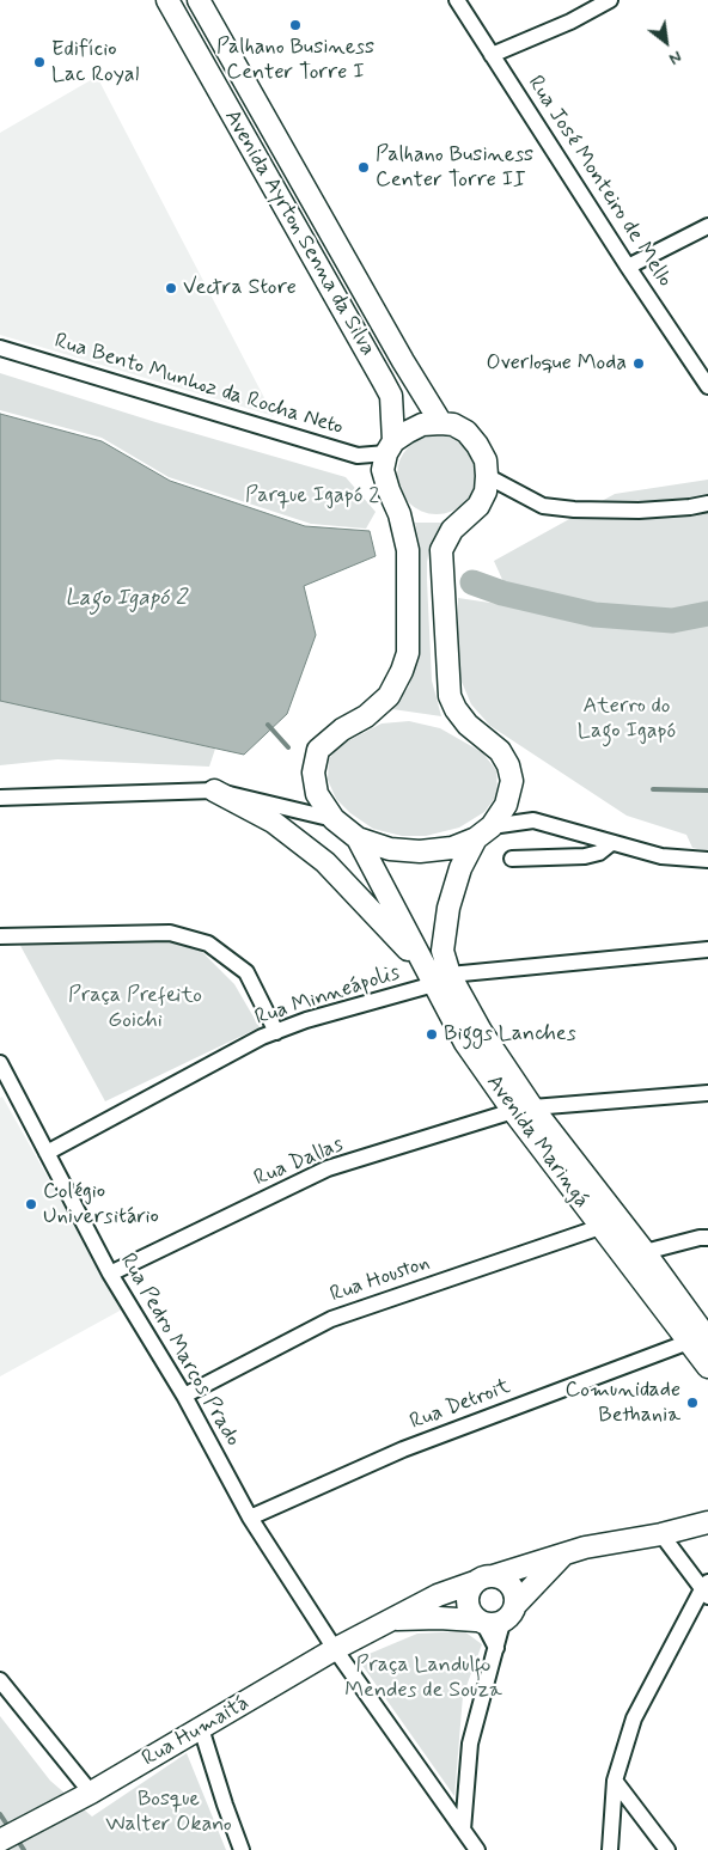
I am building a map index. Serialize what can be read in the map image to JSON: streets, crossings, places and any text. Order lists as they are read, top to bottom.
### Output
{
  "streets": {
    "main road": ["Avenida Ayrton Senna da Silva", "Avenida Maringá", "Rua Humaitá"],
    "street": [
      "Rua José Monteiro de Mello",
      "Rua Bento Munhoz da Rocha Neto",
      "Rua Minneápolis",
      "Rua Dallas",
      "Rua Houston",
      "Rua Pedro Marcos Prado",
      "Rua Detroit"
    ]
  },
  "crossings": [
    ["Avenida Ayrton Senna da Silva", "Rua Bento Munhoz da Rocha Neto"],
    ["Avenida Ayrton Senna da Silva", "Avenida Maringá"],
    ["Rua Minneápolis", "Avenida Maringá"],
    ["Rua Minneápolis", "Rua Pedro Marcos Prado"],
    ["Avenida Maringá", "Rua Dallas"],
    ["Avenida Maringá", "Rua Houston"],
    ["Avenida Maringá", "Rua Detroit"],
    ["Rua Dallas", "Rua Pedro Marcos Prado"],
    ["Rua Houston", "Rua Pedro Marcos Prado"],
    ["Rua Pedro Marcos Prado", "Rua Detroit"],
    ["Rua Pedro Marcos Prado", "Rua Humaitá"]
  ],
  "water": ["Lago Igapó 2"],
  "parks": [
    "Parque Igapó 2",
    "Aterro do Lago Igapó",
    "Praça Prefeito Goichi",
    "Praça Landulfo Mendes de Souza",
    "Bosque Walter Okano"
  ],
  "places": [
    "Palhano Business Center Torre I",
    "Edifício Lac Royal",
    "Palhano Business Center Torre II",
    "Vectra Store",
    "Overloque Moda",
    "Biggs Lanches",
    "Colégio Universitário",
    "Comunidade Bethania"
  ],
  "north": "bottom right"
}
